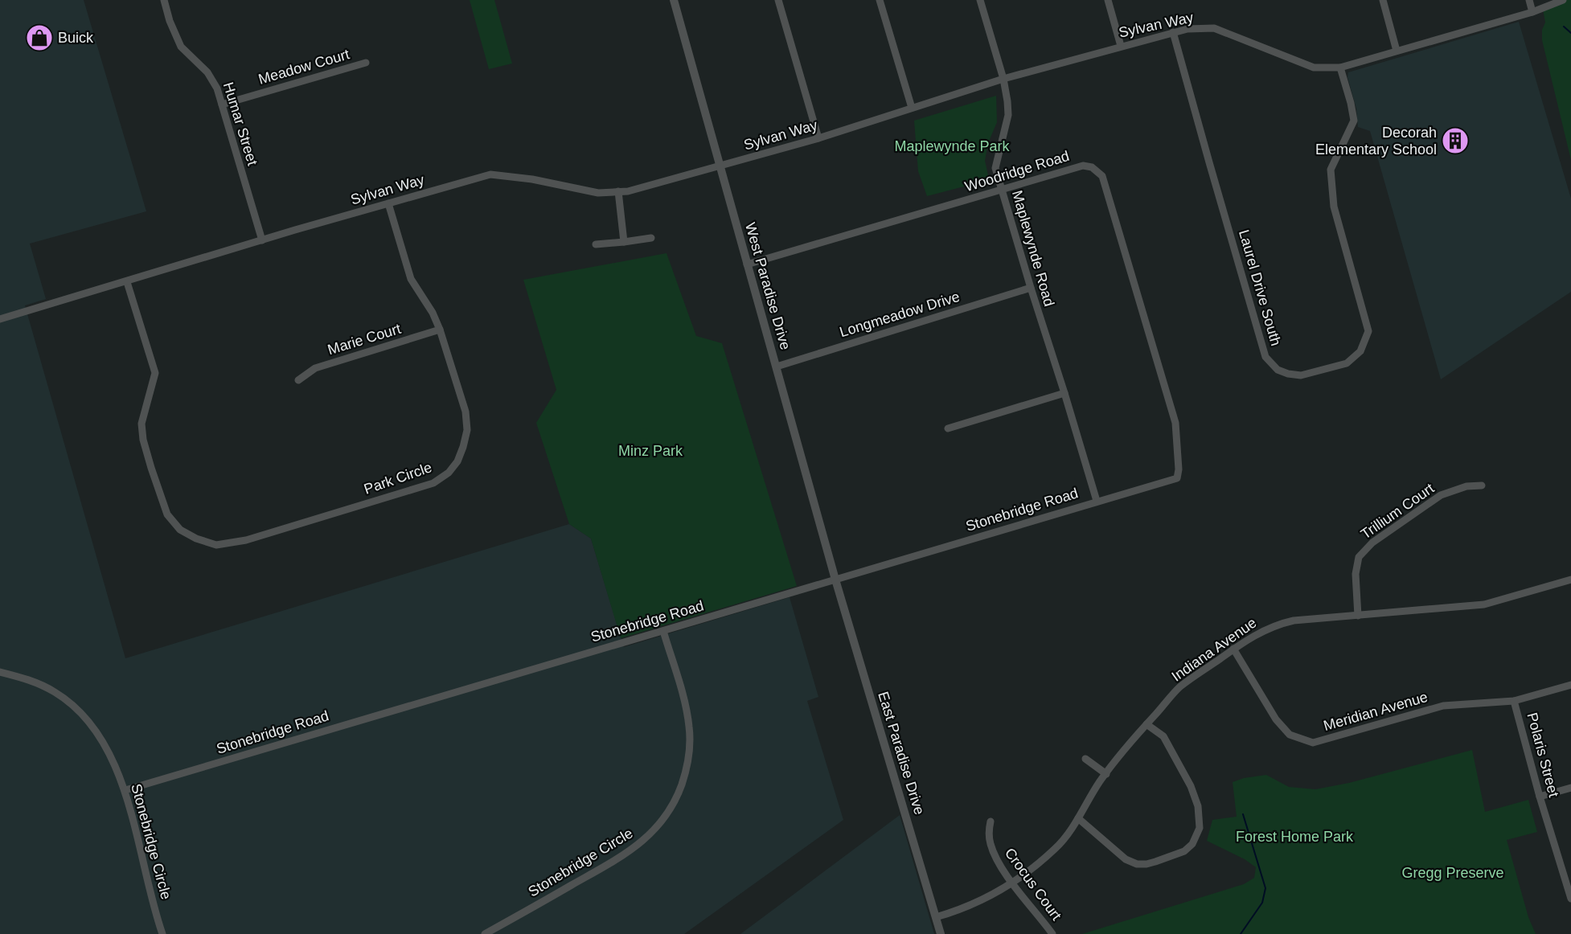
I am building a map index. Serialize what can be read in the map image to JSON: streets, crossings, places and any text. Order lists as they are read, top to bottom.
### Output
{
  "streets": {
    "street": [
      "Sylvan Way",
      "Meadow Court",
      "Humar Street",
      "Woodridge Road",
      "Maplewynde Road",
      "West Paradise Drive",
      "Laurel Drive South",
      "Longmeadow Drive",
      "Marie Court",
      "Park Circle",
      "Stonebridge Road",
      "Trillium Court",
      "Indiana Avenue",
      "Meridian Avenue",
      "East Paradise Drive",
      "Polaris Street",
      "Stonebridge Circle",
      "Crocus Court"
    ]
  },
  "crossings": [
    ["Sylvan Way", "Humar Street"],
    ["Sylvan Way", "Maplewynde Road"],
    ["Sylvan Way", "West Paradise Drive"],
    ["Sylvan Way", "Laurel Drive South"],
    ["Sylvan Way", "Park Circle"],
    ["Meadow Court", "Humar Street"],
    ["Woodridge Road", "Maplewynde Road"],
    ["Woodridge Road", "West Paradise Drive"],
    ["Woodridge Road", "Stonebridge Road"],
    ["Maplewynde Road", "Longmeadow Drive"],
    ["Maplewynde Road", "Stonebridge Road"],
    ["West Paradise Drive", "Longmeadow Drive"],
    ["West Paradise Drive", "Stonebridge Road"],
    ["West Paradise Drive", "East Paradise Drive"],
    ["Marie Court", "Park Circle"],
    ["Stonebridge Road", "East Paradise Drive"],
    ["Stonebridge Road", "Stonebridge Circle"],
    ["Trillium Court", "Indiana Avenue"],
    ["Indiana Avenue", "Meridian Avenue"],
    ["Indiana Avenue", "East Paradise Drive"],
    ["Indiana Avenue", "Crocus Court"],
    ["Meridian Avenue", "Polaris Street"]
  ],
  "parks": [
    "Maplewynde Park",
    "Minz Park",
    "Forest Home Park",
    "Gregg Preserve"
  ],
  "places": {
    "shop": ["Buick"],
    "building": ["Decorah Elementary School"]
  }
}
